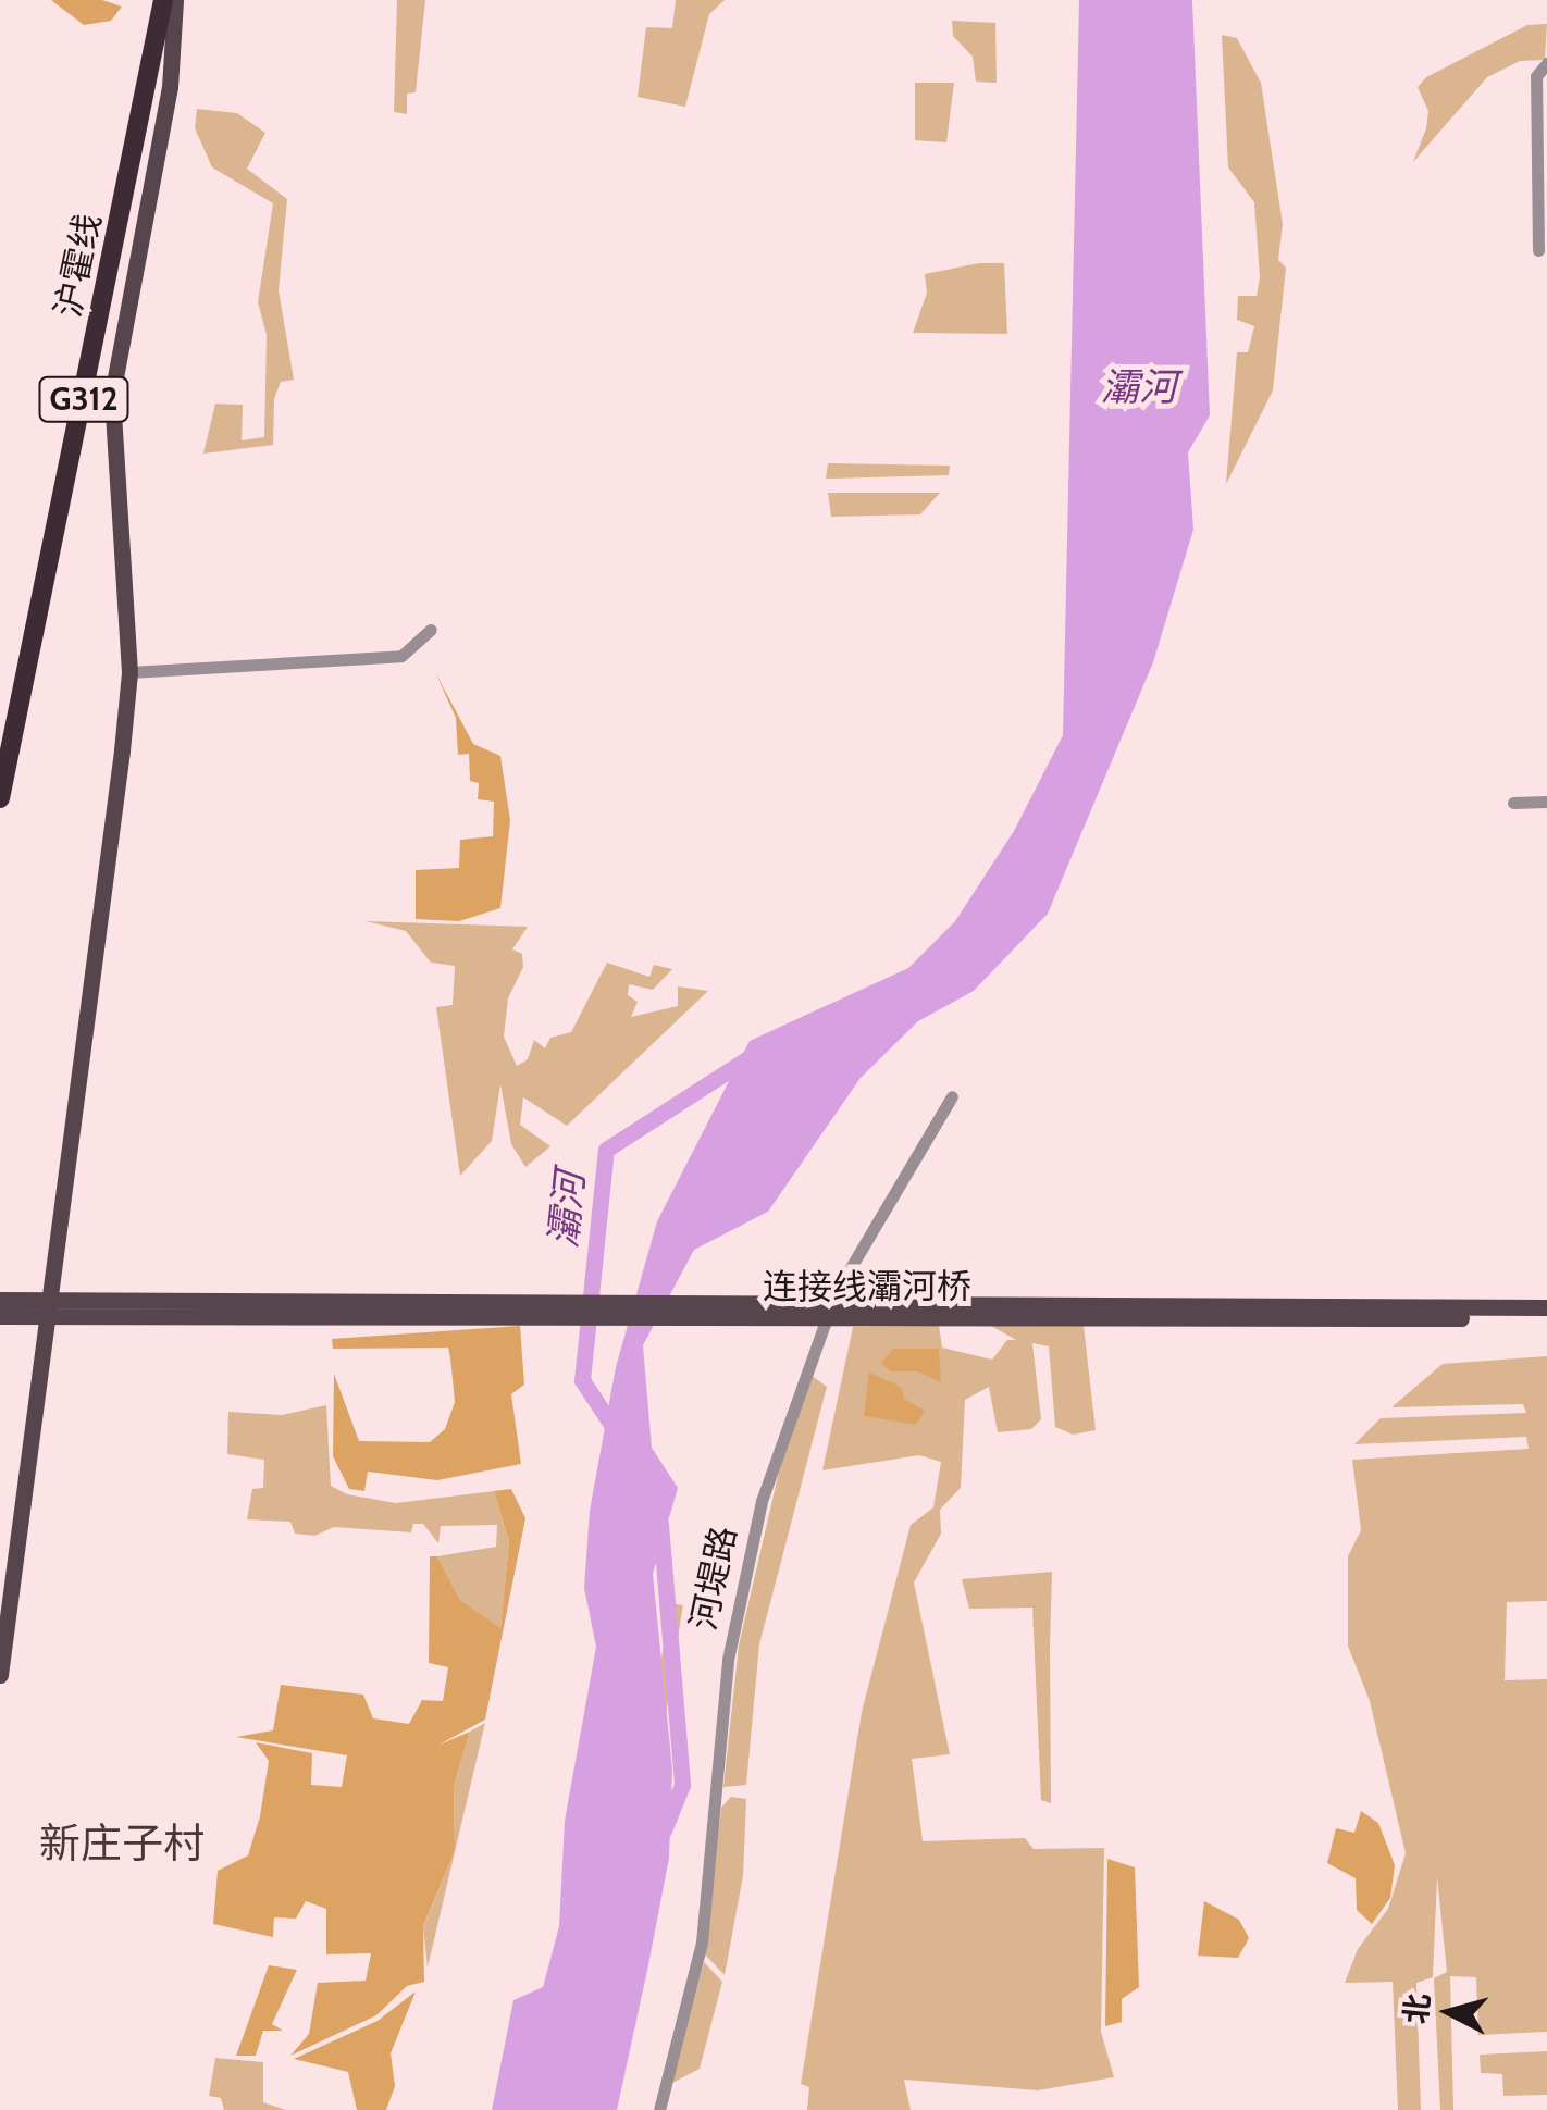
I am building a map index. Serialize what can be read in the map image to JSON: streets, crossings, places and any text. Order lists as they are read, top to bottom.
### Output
{
  "streets": {
    "highway": ["沪霍线", "G312"],
    "main road": ["连接线灞河桥"],
    "street": ["河堤路"]
  },
  "districts": ["新庄子村"],
  "water": ["灞河"],
  "north": "left"
}
